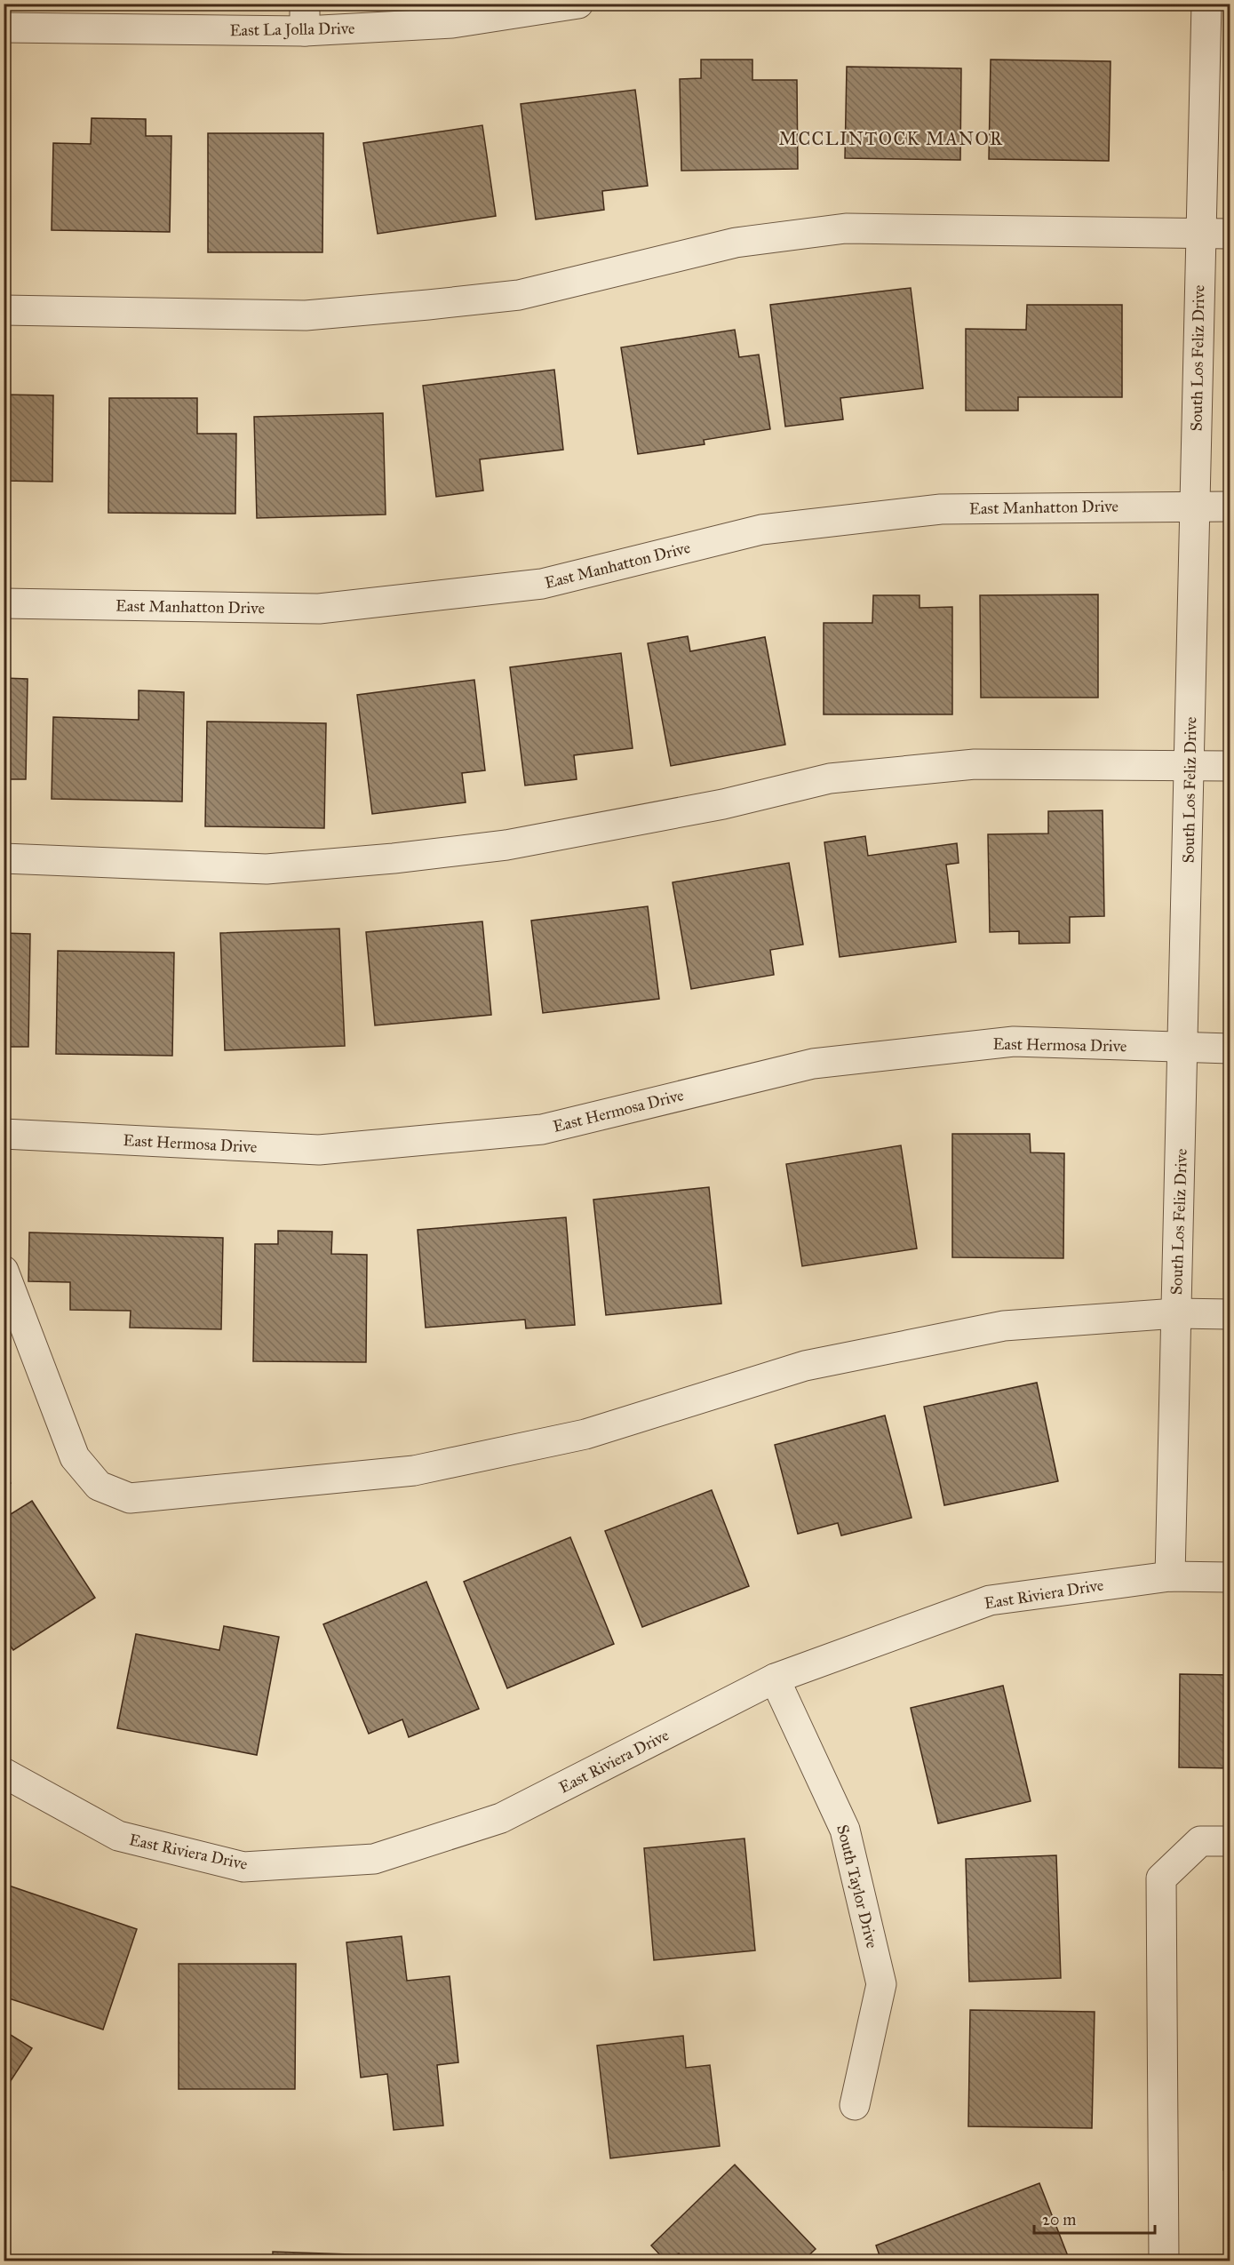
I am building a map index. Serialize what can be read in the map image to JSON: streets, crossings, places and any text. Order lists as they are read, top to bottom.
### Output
{
  "streets": {
    "street": [
      "East La Jolla Drive",
      "South Los Feliz Drive",
      "East Manhatton Drive",
      "East Hermosa Drive",
      "East Riviera Drive",
      "South Taylor Drive"
    ]
  },
  "crossings": [
    ["South Los Feliz Drive", "East Manhatton Drive"],
    ["South Los Feliz Drive", "East Hermosa Drive"],
    ["South Los Feliz Drive", "East Riviera Drive"],
    ["East Riviera Drive", "South Taylor Drive"]
  ],
  "districts": ["MCCLINTOCK MANOR"],
  "scale_bar": "20 m"
}
